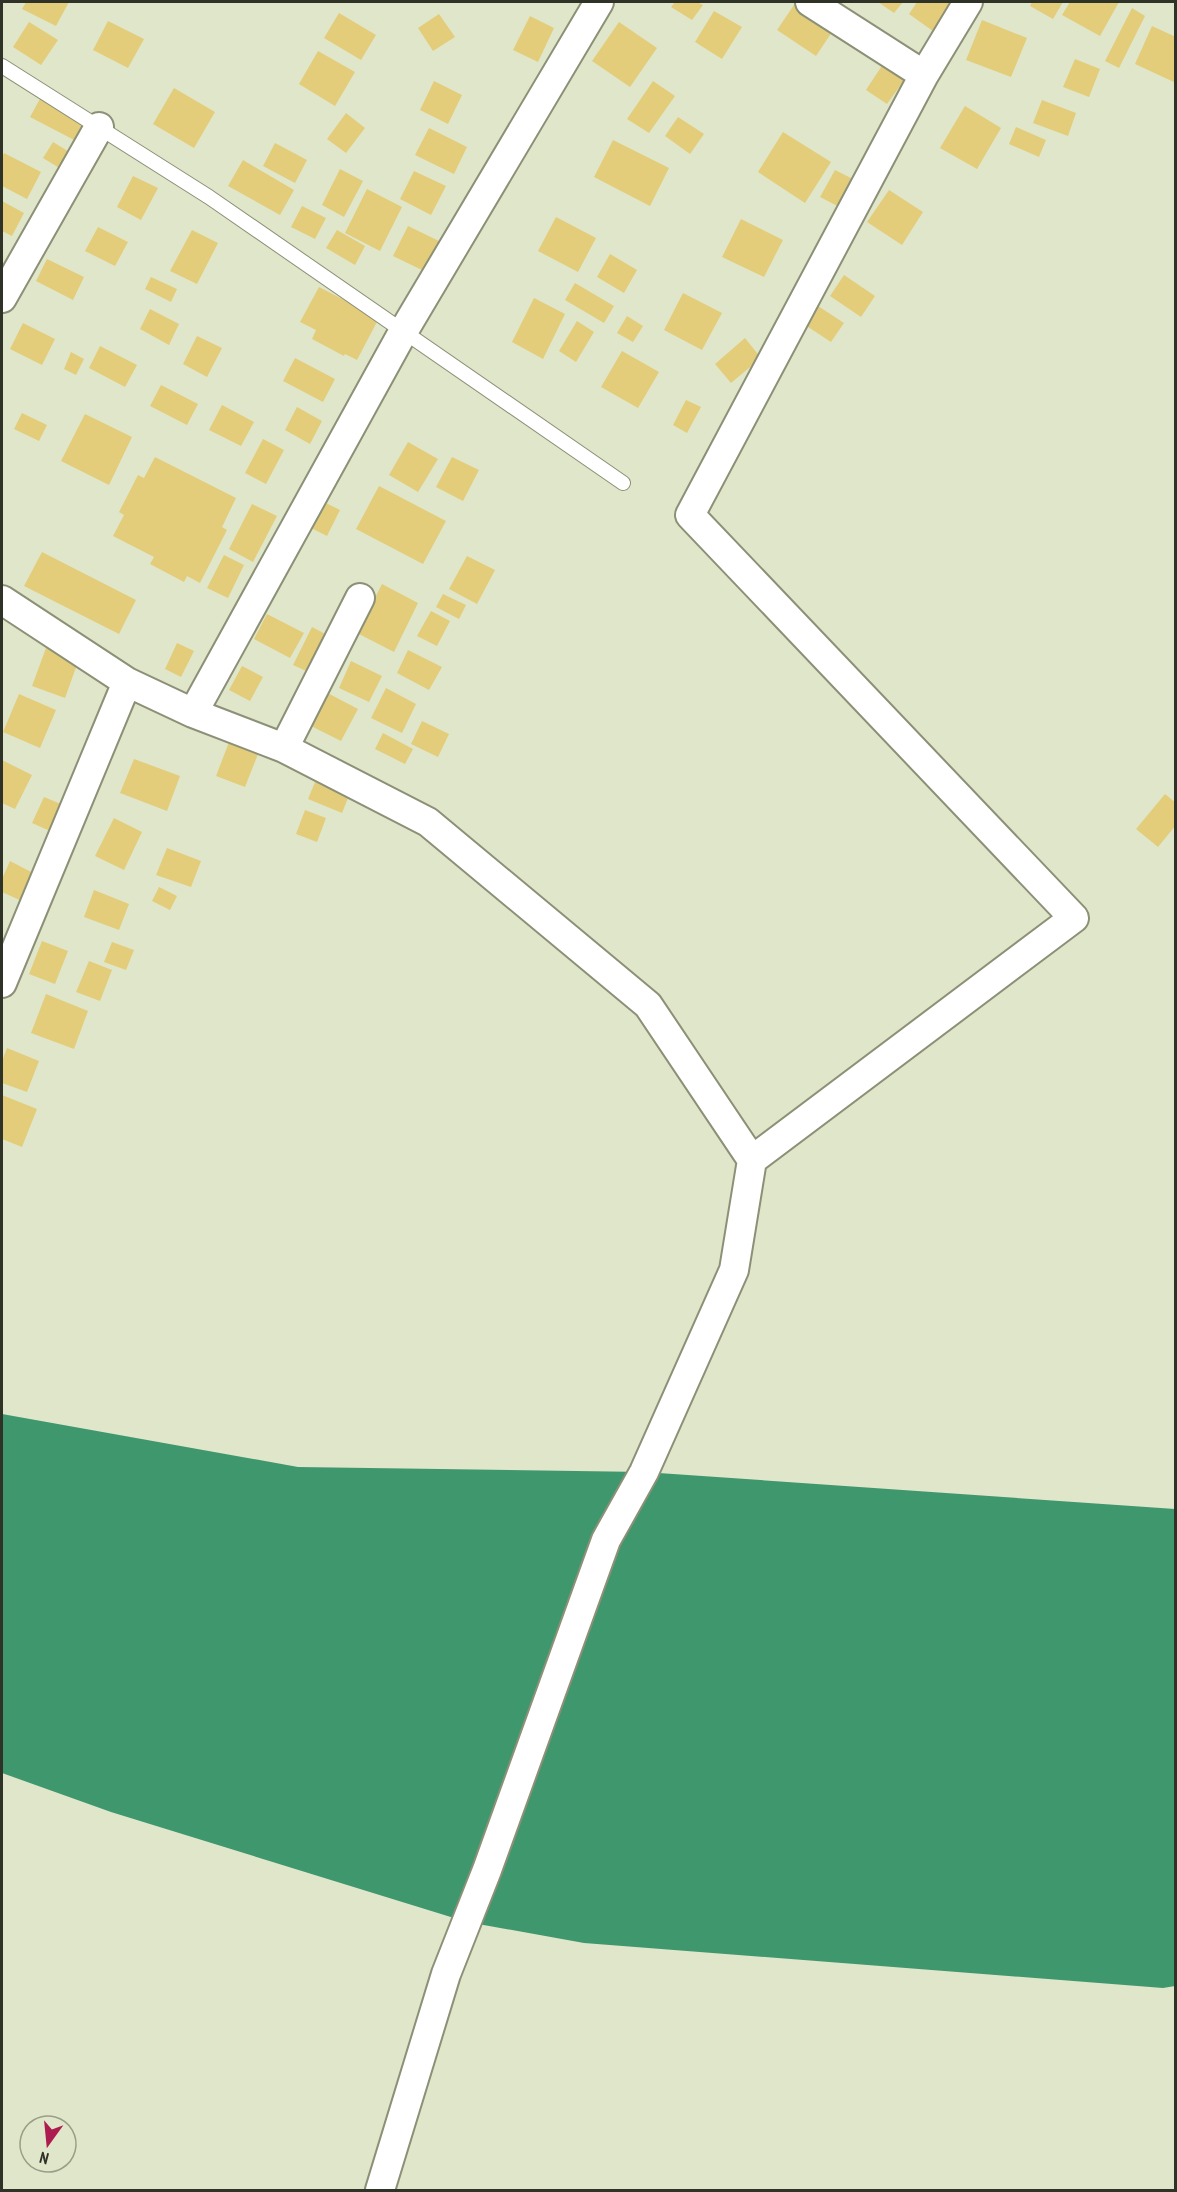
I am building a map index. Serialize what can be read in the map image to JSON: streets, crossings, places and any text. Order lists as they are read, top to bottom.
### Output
{
  "north": "bottom"
}
